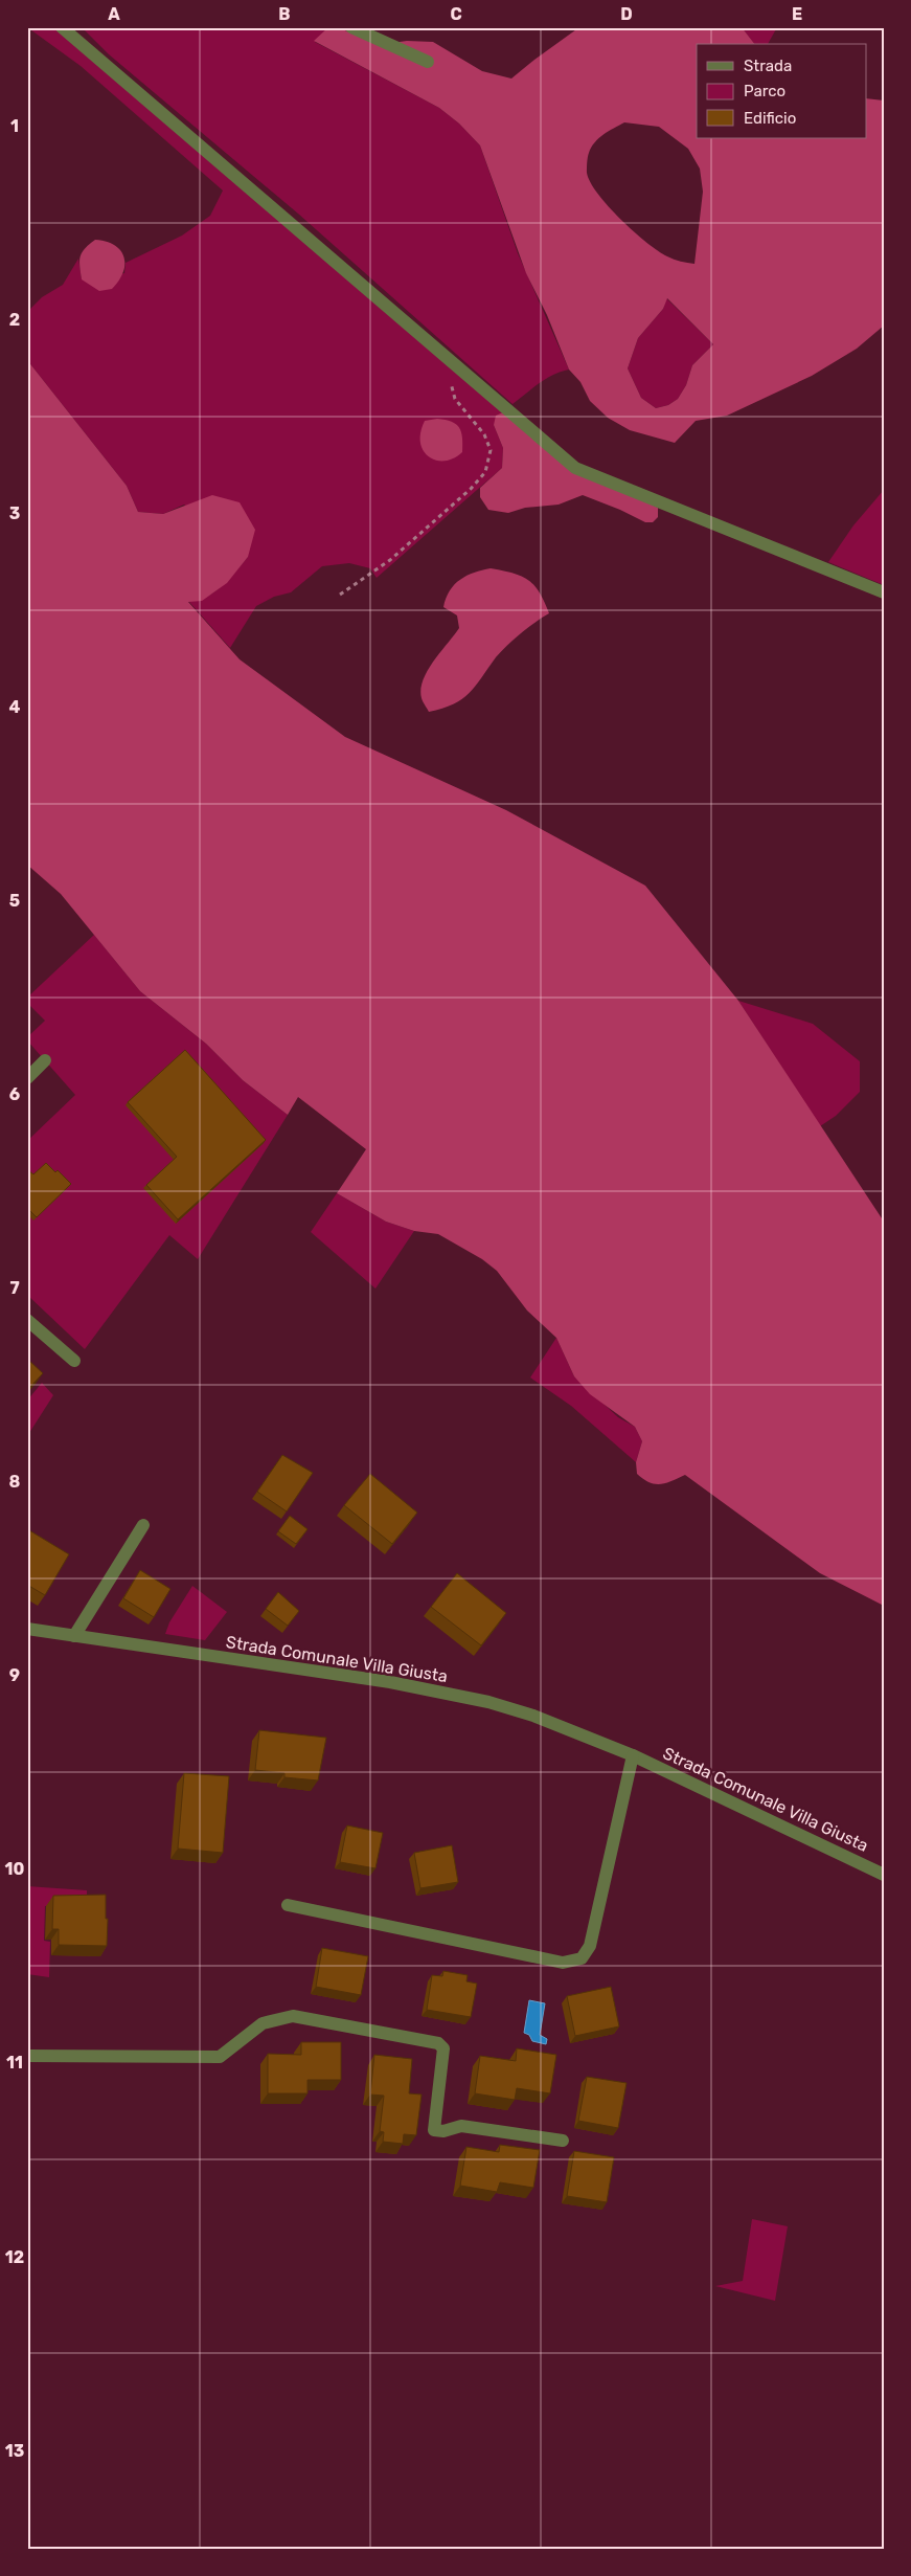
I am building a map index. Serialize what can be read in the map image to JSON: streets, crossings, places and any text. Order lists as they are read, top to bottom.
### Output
{
  "streets": {
    "street": ["Strada Comunale Villa Giusta"]
  },
  "legend": ["Strada", "Parco", "Edificio"],
  "grid": {
    "columns": [
      "A",
      "B",
      "C",
      "D",
      "E"
    ],
    "rows": [
      "1",
      "2",
      "3",
      "4",
      "5",
      "6",
      "7",
      "8",
      "9",
      "10",
      "11",
      "12",
      "13"
    ]
  }
}
